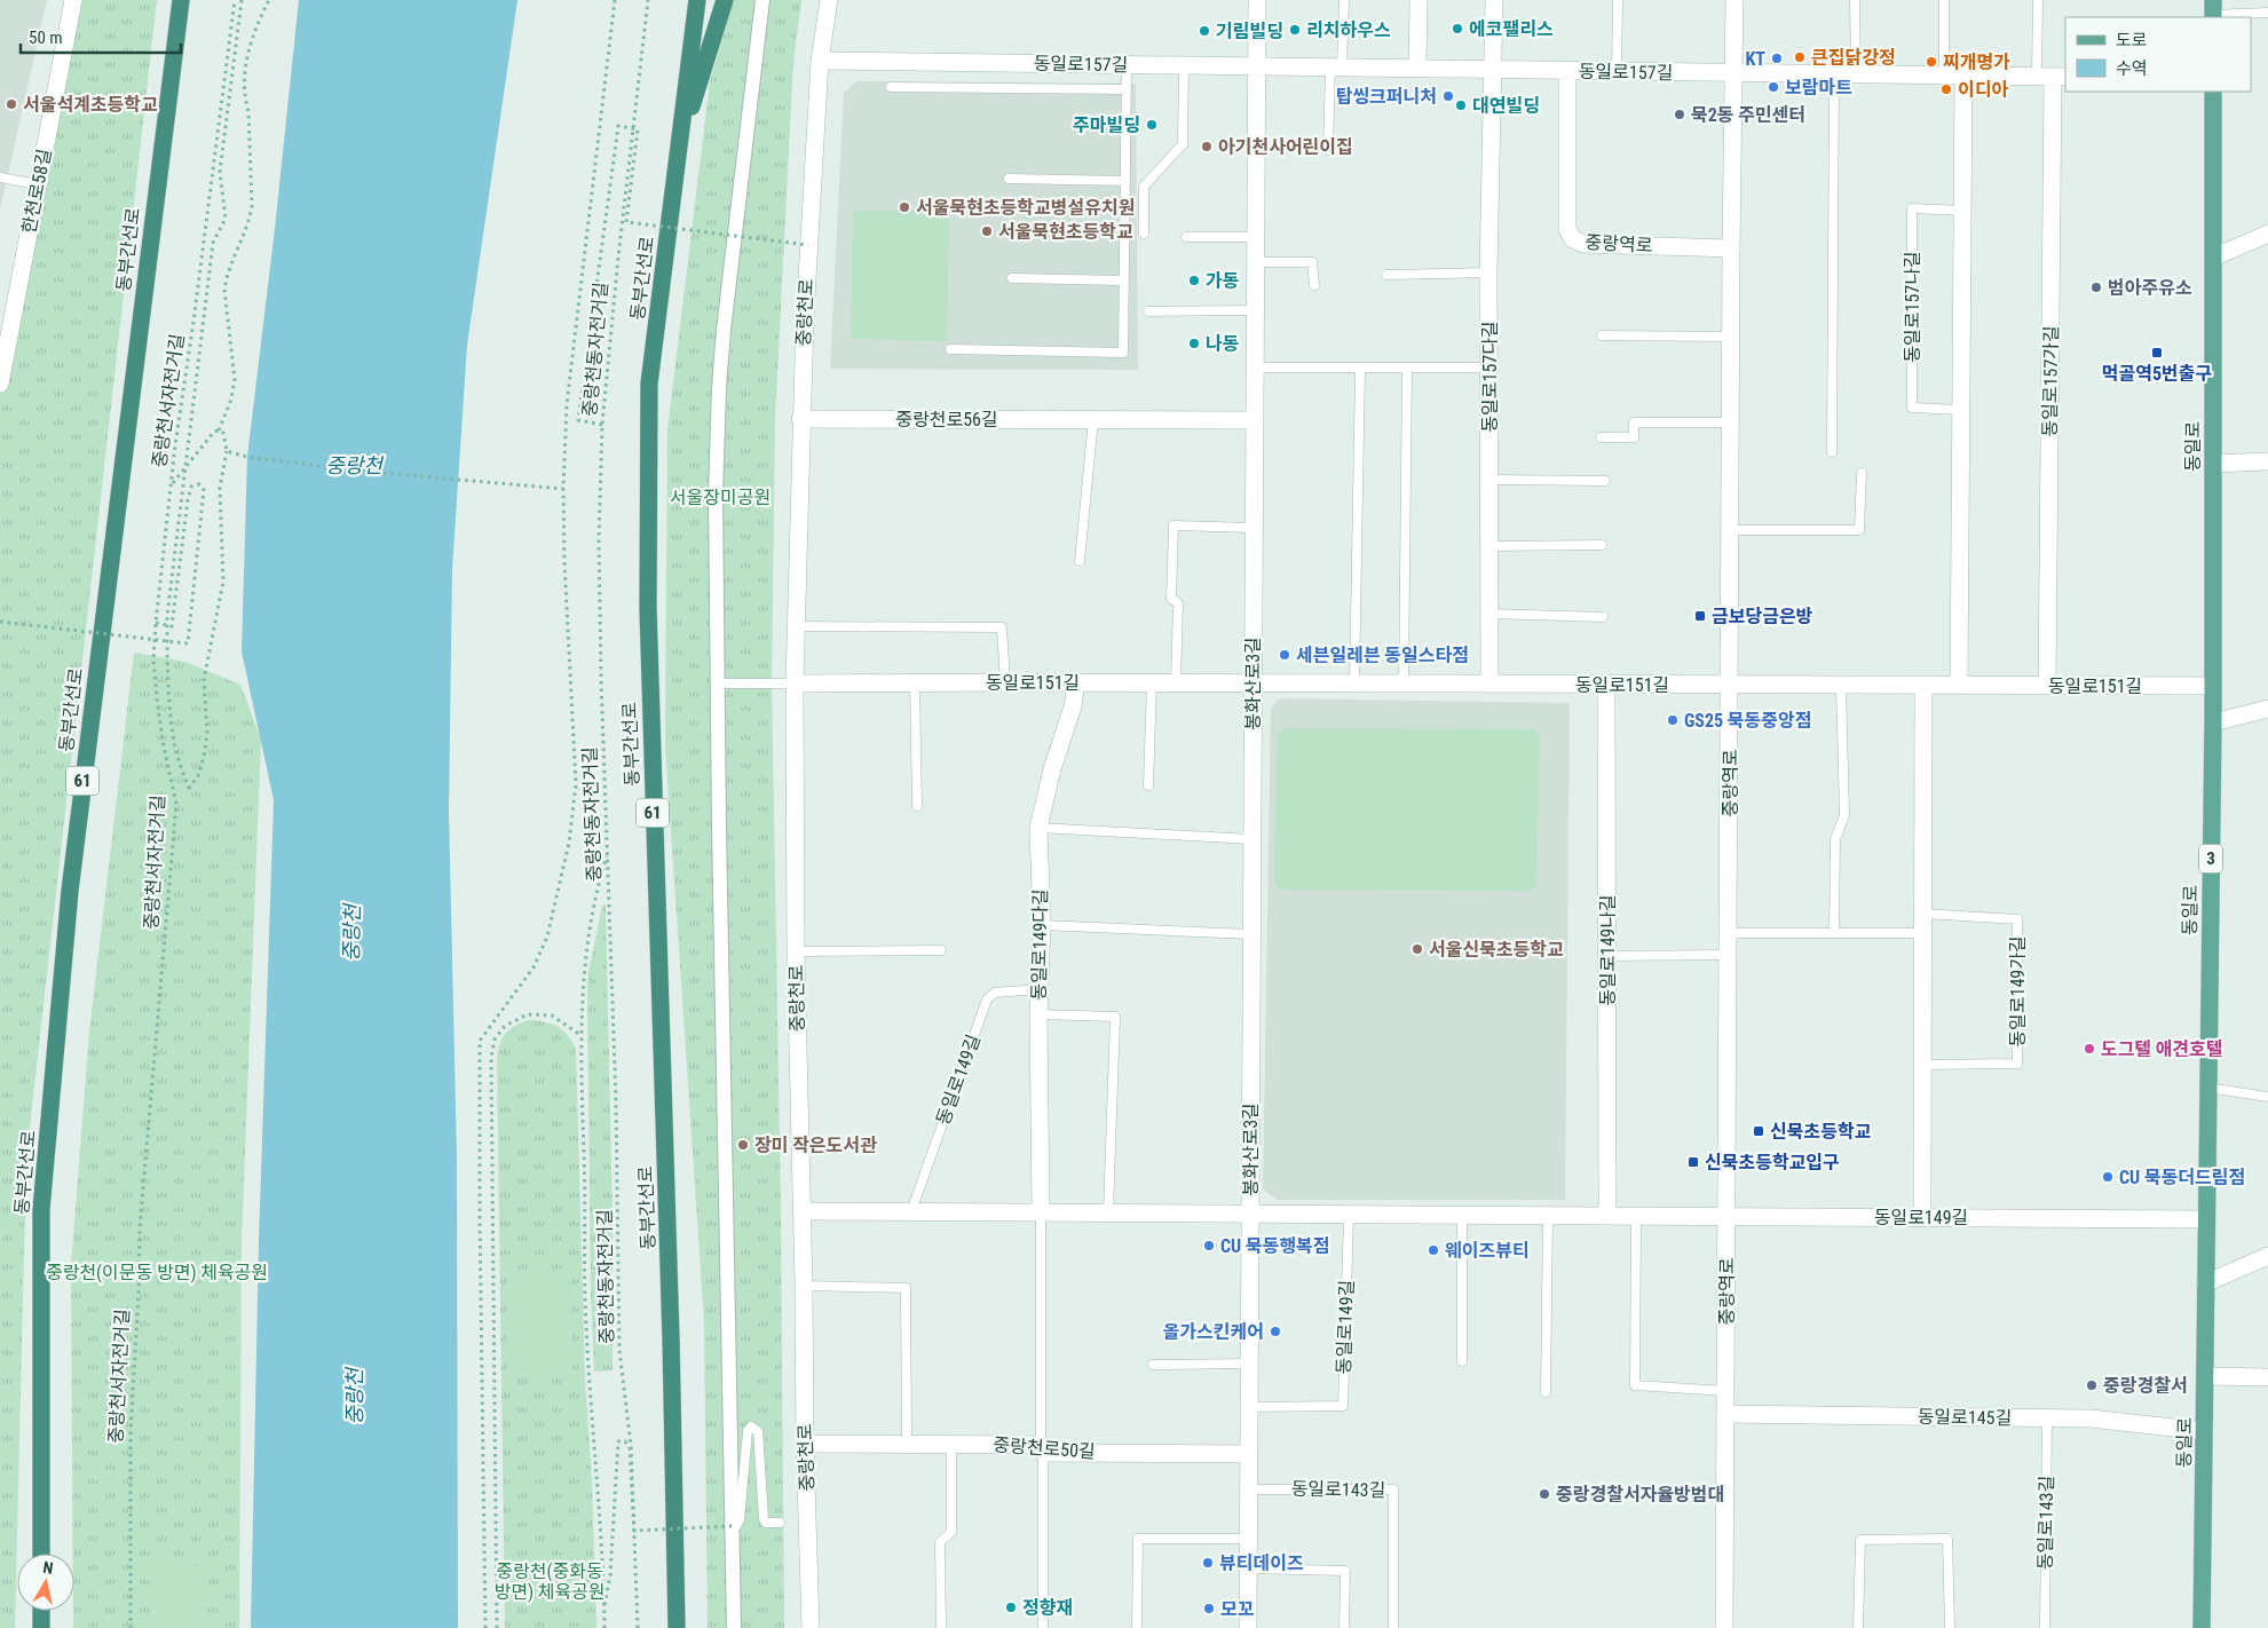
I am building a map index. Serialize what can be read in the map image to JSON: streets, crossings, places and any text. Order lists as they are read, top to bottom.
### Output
{
  "streets": {
    "highway": ["동부간선로", "61"],
    "main road": ["동일로", "3"],
    "street": [
      "동일로157길",
      "한천로58길",
      "중랑역로",
      "중랑천로",
      "동일로157다길",
      "동일로157가길",
      "중랑천로56길",
      "동일로151길",
      "봉화산로3길",
      "동일로149다길",
      "동일로149나길",
      "동일로149길",
      "동일로145길",
      "중랑천로50길"
    ],
    "lane": ["동일로157나길", "동일로149가길", "동일로143길"],
    "path": ["중랑천동자전거길", "중랑천서자전거길"]
  },
  "crossings": [
    ["동일로157길", "중랑역로"],
    ["동일로157길", "중랑천로"],
    ["동일로157길", "동일로157다길"],
    ["동일로157길", "동일로157가길"],
    ["동일로157길", "봉화산로3길"],
    ["중랑역로", "동일로151길"],
    ["중랑역로", "동일로149길"],
    ["중랑역로", "동일로145길"],
    ["중랑천로", "중랑천로56길"],
    ["중랑천로", "동일로151길"],
    ["중랑천로", "동일로149길"],
    ["중랑천로", "중랑천로50길"],
    ["동일로157다길", "동일로151길"],
    ["동일로157가길", "동일로151길"],
    ["중랑천로56길", "봉화산로3길"],
    ["동일로", "동일로151길"],
    ["동일로", "동일로149길"],
    ["동일로", "동일로145길"],
    ["동일로151길", "봉화산로3길"],
    ["동일로151길", "동일로149다길"],
    ["동일로151길", "동일로149나길"],
    ["봉화산로3길", "동일로149길"],
    ["봉화산로3길", "중랑천로50길"],
    ["봉화산로3길", "동일로143길"],
    ["동일로149다길", "동일로149길"],
    ["동일로149나길", "동일로149길"],
    ["동일로145길", "동일로143길"]
  ],
  "water": ["중랑천"],
  "parks": ["서울장미공원", "중랑천(이문동 방면) 체육공원", "중랑천(중화동 방면) 체육공원"],
  "places": {
    "other": [
      "에코팰리스",
      "리치하우스",
      "기림빌딩",
      "큰집닭강정",
      "KT",
      "찌개명가",
      "보람마트",
      "이디아",
      "탑씽크퍼니처",
      "서울석계초등학교",
      "대연빌딩",
      "묵2동 주민센터",
      "주마빌딩",
      "아기천사어린이집",
      "서울묵현초등학교병설유치원",
      "서울묵현초등학교",
      "가동",
      "범아주유소",
      "나동",
      "세븐일레븐 동일스타점",
      "GS25 묵동중앙점",
      "서울신묵초등학교",
      "도그텔 애견호텔",
      "장미 작은도서관",
      "CU 묵동더드림점",
      "CU 묵동행복점",
      "웨이즈뷰티",
      "올가스킨케어",
      "중랑경찰서",
      "중랑경찰서자율방범대",
      "뷰티데이즈",
      "정향재",
      "모꼬"
    ],
    "transit": [
      "먹골역5번출구",
      "금보당금은방",
      "신묵초등학교",
      "신묵초등학교입구"
    ]
  },
  "legend": ["도로", "수역"],
  "scale_bar": "50 m",
  "north": "top"
}
